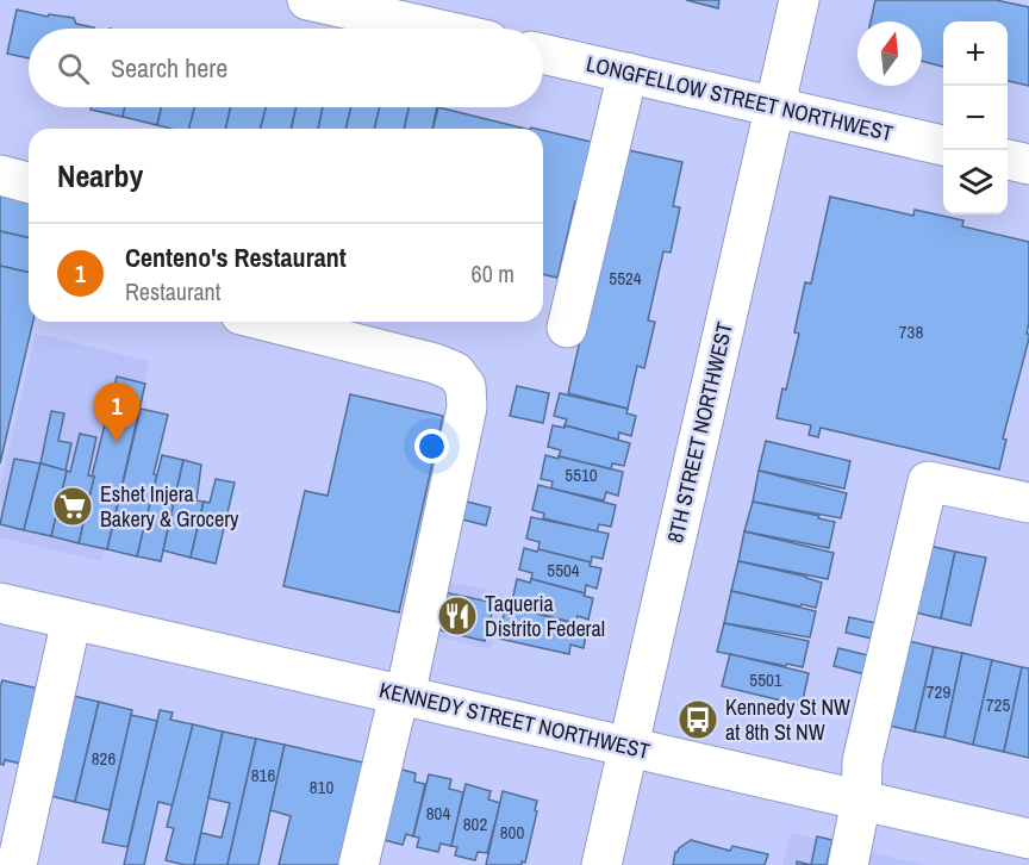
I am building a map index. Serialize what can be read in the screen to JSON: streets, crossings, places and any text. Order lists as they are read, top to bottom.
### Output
{
  "streets": {
    "street": ["LONGFELLOW STREET NORTHWEST", "8TH STREET NORTHWEST", "KENNEDY STREET NORTHWEST"]
  },
  "crossings": [
    ["LONGFELLOW STREET NORTHWEST", "8TH STREET NORTHWEST"],
    ["8TH STREET NORTHWEST", "KENNEDY STREET NORTHWEST"]
  ],
  "places": {
    "supermarket": ["Eshet Injera Bakery & Grocery"],
    "restaurant": ["Taqueria Distrito Federal"],
    "bus stop": ["Kennedy St NW at 8th St NW"]
  },
  "house_numbers": [
    "5524",
    "738",
    "5510",
    "5504",
    "5501",
    "729",
    "725",
    "826",
    "816",
    "810",
    "804",
    "802",
    "800"
  ],
  "north": "top",
  "page": {
    "map_buttons": ["+", "−"],
    "search": "Search here",
    "heading": "Nearby",
    "list": [
      {
        "mark": "1",
        "name": "Centeno's Restaurant",
        "note": "Restaurant",
        "value": "60 m"
      }
    ],
    "pins": "1"
  }
}
